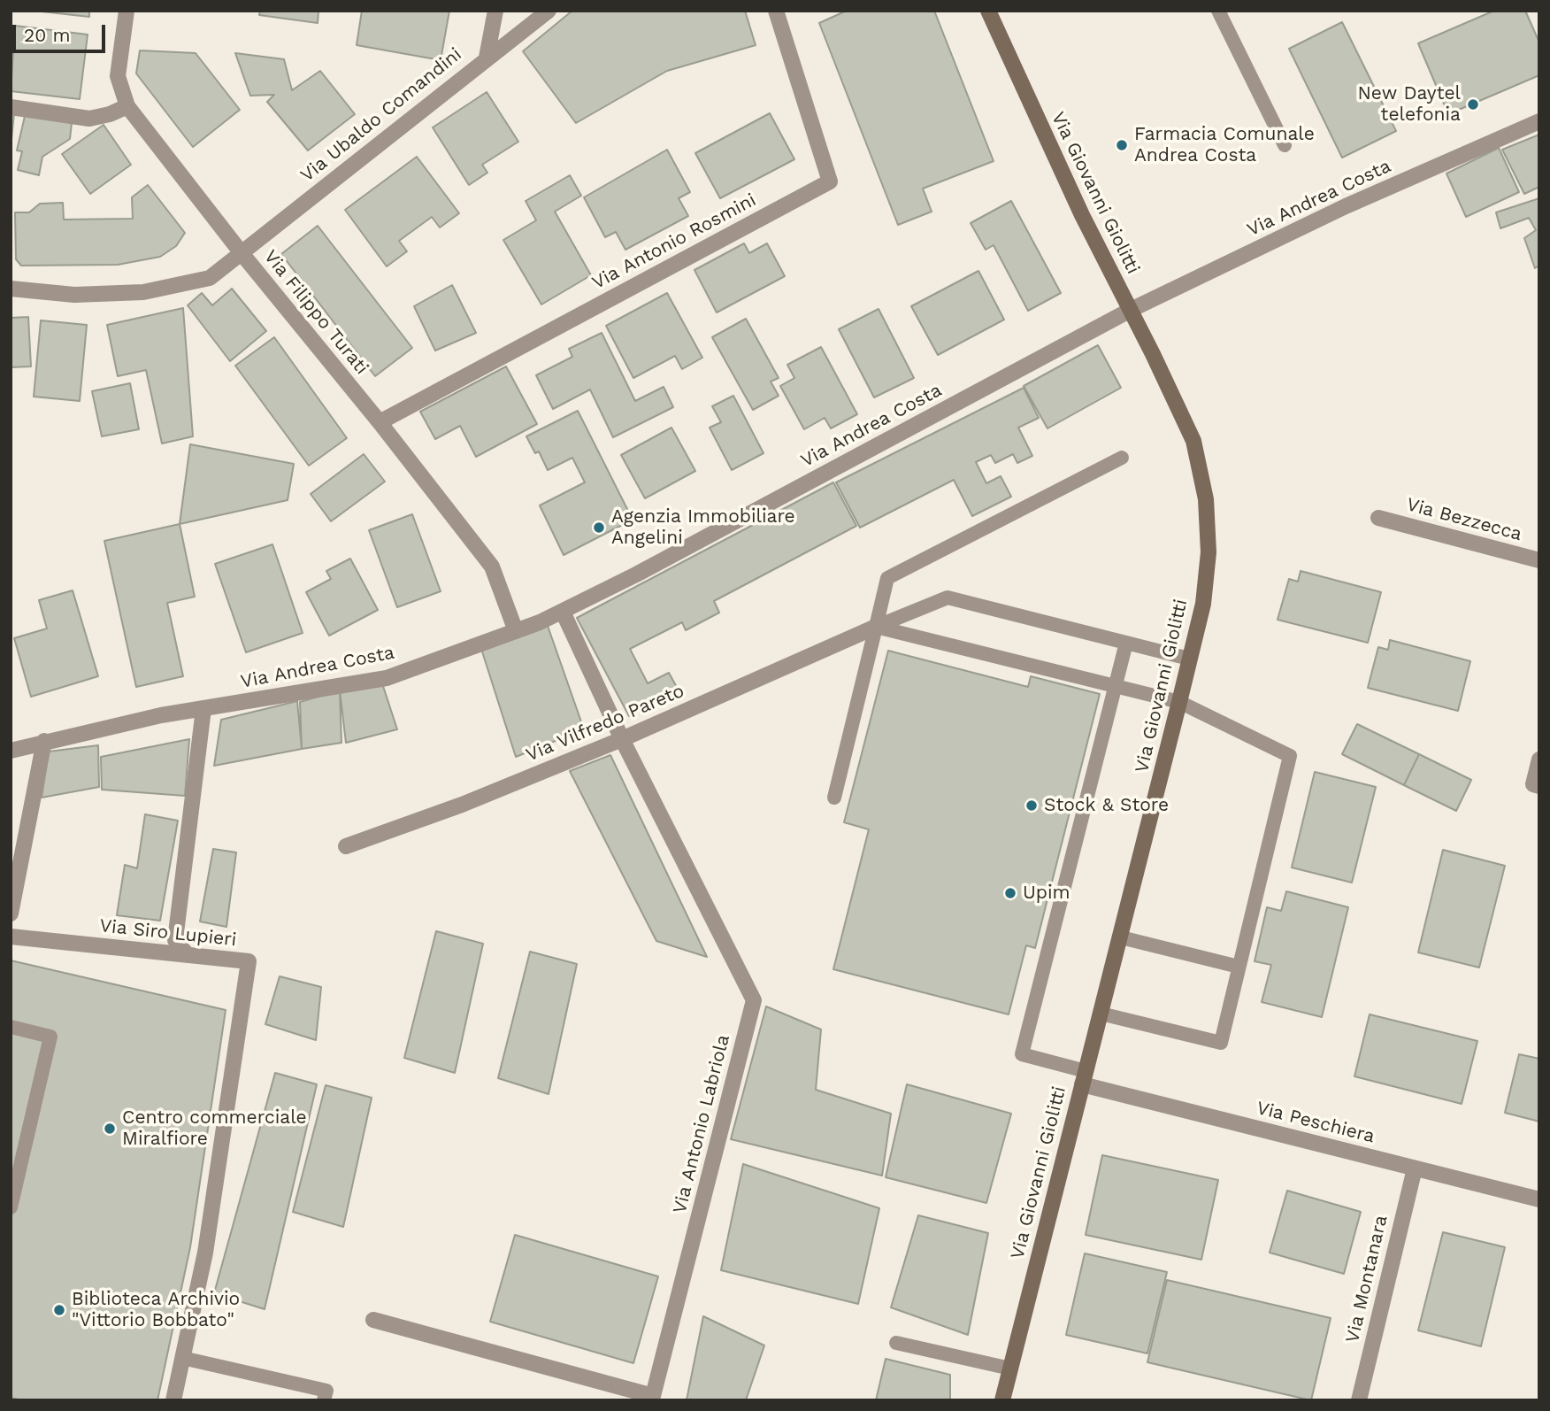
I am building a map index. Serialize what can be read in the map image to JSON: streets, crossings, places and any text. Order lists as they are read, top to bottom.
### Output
{
  "streets": {
    "street": [
      "Via Ubaldo Comandini",
      "Via Giovanni Giolitti",
      "Via Andrea Costa",
      "Via Antonio Rosmini",
      "Via Filippo Turati",
      "Via Bezzecca",
      "Via Vilfredo Pareto",
      "Via Siro Lupieri",
      "Via Peschiera",
      "Via Antonio Labriola",
      "Via Montanara"
    ]
  },
  "crossings": [
    ["Via Ubaldo Comandini", "Via Filippo Turati"],
    ["Via Giovanni Giolitti", "Via Andrea Costa"],
    ["Via Giovanni Giolitti", "Via Peschiera"],
    ["Via Andrea Costa", "Via Filippo Turati"],
    ["Via Andrea Costa", "Via Antonio Labriola"],
    ["Via Antonio Rosmini", "Via Filippo Turati"],
    ["Via Vilfredo Pareto", "Via Antonio Labriola"],
    ["Via Peschiera", "Via Montanara"]
  ],
  "places": [
    "New Daytel telefonia",
    "Farmacia Comunale Andrea Costa",
    "Agenzia Immobiliare Angelini",
    "Stock & Store",
    "Upim",
    "Centro commerciale Miralfiore",
    "Biblioteca Archivio \"Vittorio Bobbato\""
  ],
  "scale_bar": "20 m"
}
